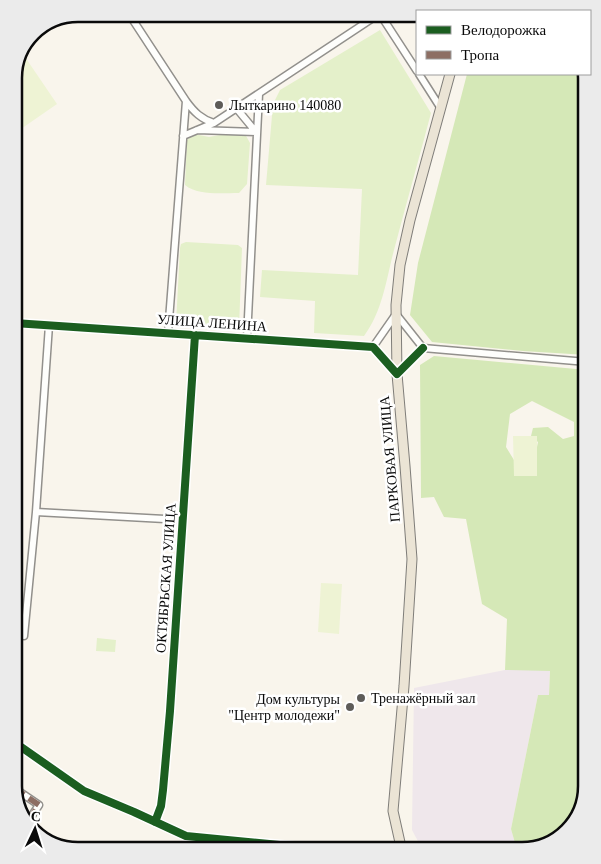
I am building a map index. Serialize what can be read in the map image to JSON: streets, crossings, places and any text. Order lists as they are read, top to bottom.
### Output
{
  "streets": {
    "main road": ["ПАРКОВАЯ УЛИЦА"],
    "street": ["УЛИЦА ЛЕНИНА", "ОКТЯБРЬСКАЯ УЛИЦА"]
  },
  "crossings": [
    ["УЛИЦА ЛЕНИНА", "ОКТЯБРЬСКАЯ УЛИЦА"]
  ],
  "places": ["Лыткарино 140080", "Тренажёрный зал", "Дом культуры \"Центр молодежи\""],
  "legend": ["Велодорожка", "Тропа"],
  "north": "top"
}
